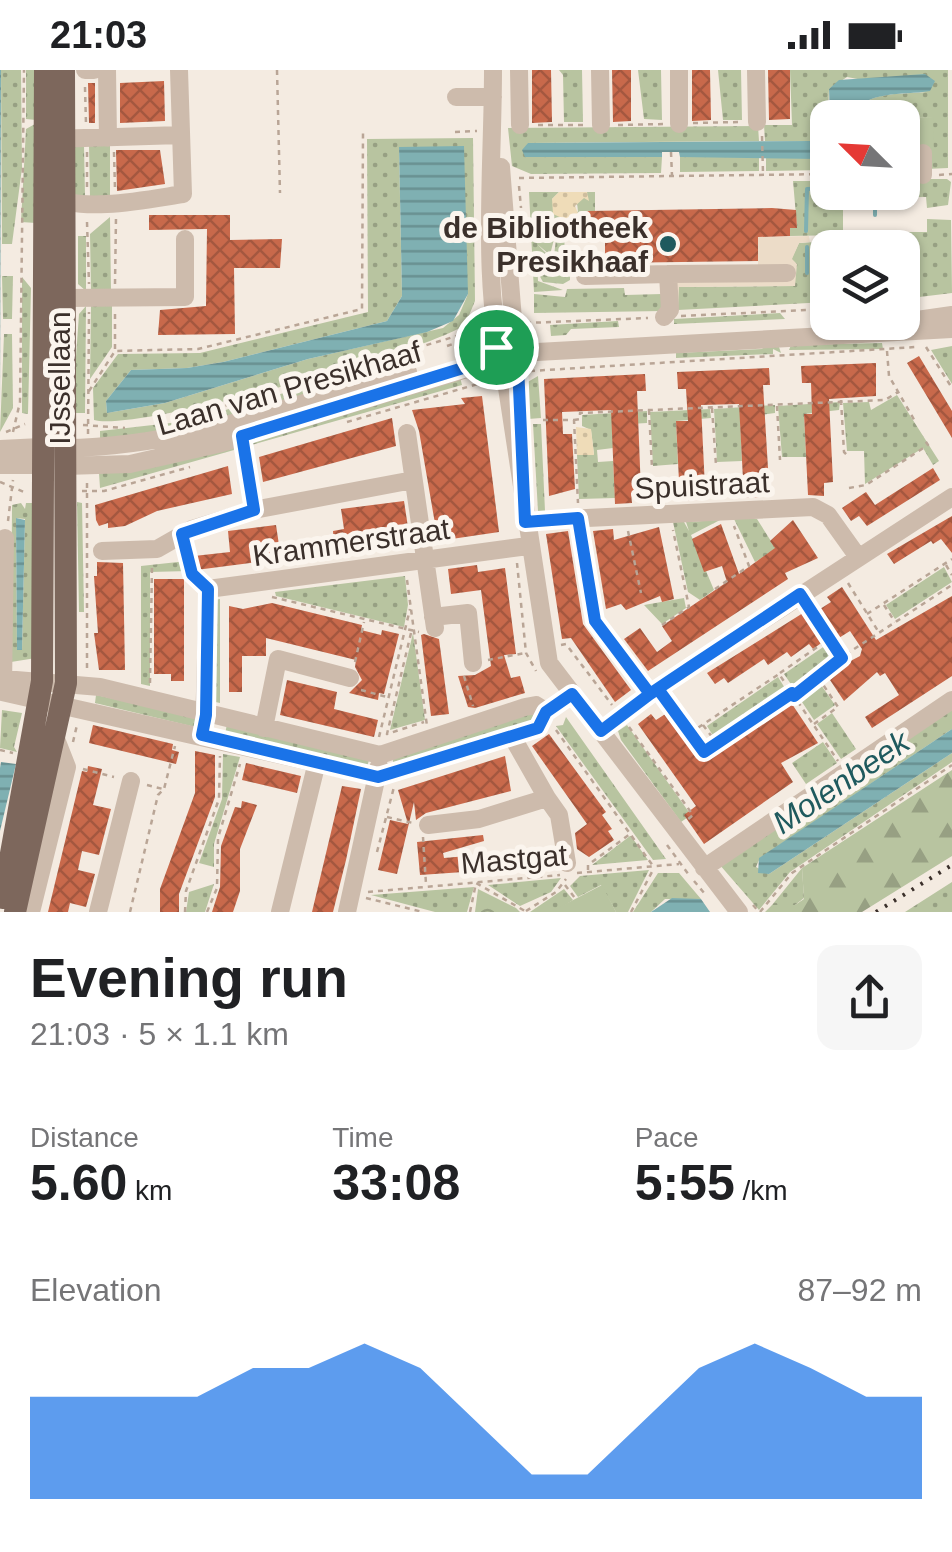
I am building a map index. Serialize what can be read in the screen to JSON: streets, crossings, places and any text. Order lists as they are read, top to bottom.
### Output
{
  "streets": {
    "main road": ["IJssellaan"],
    "street": ["Laan van Presikhaaf", "Spuistraat", "Krammerstraat"],
    "path": ["Mastgat"]
  },
  "crossings": [
    ["IJssellaan", "Laan van Presikhaaf"]
  ],
  "water": ["Molenbeek"],
  "places": ["de Bibliotheek Presikhaaf"],
  "north": "top left",
  "page": {
    "status": "21:03",
    "heading": ["Evening run", "21:03 · 5 × 1.1 km"],
    "stats": [
      ["Distance", "5.60 km"],
      ["Time", "33:08"],
      ["Pace", "5:55 /km"]
    ],
    "chart": ["Elevation", "87–92 m"]
  }
}
